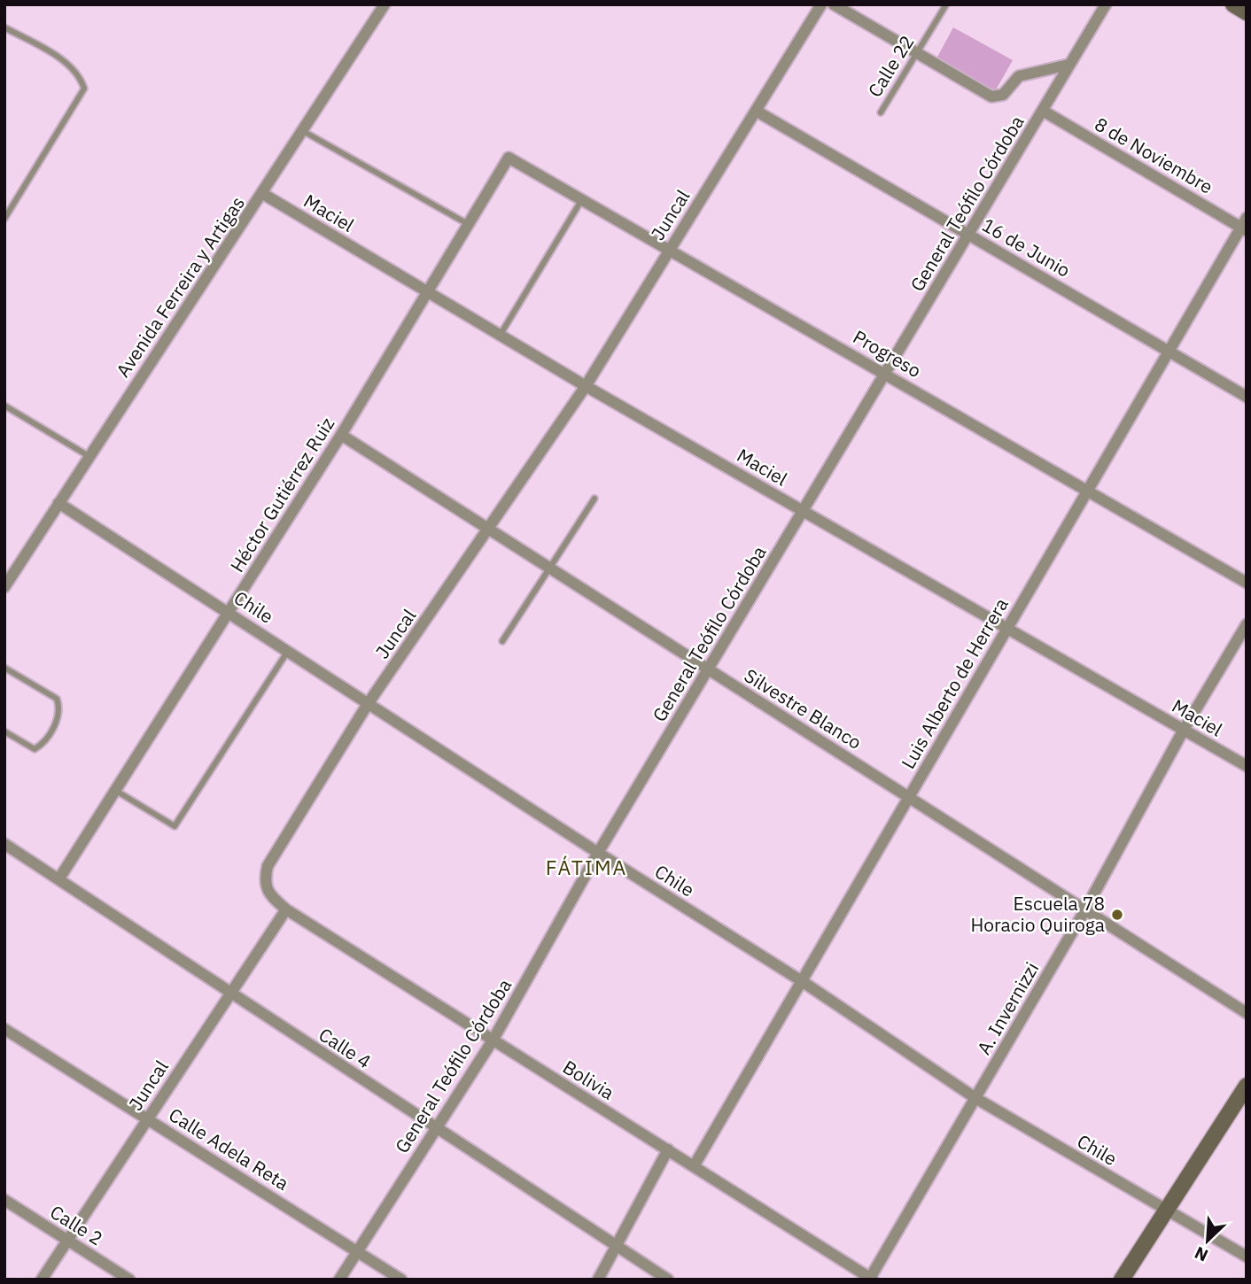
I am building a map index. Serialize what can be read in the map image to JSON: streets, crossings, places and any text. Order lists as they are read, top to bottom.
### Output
{
  "streets": {
    "street": [
      "8 de Noviembre",
      "General Teófilo Córdoba",
      "Maciel",
      "Juncal",
      "16 de Junio",
      "Avenida Ferreira y Artigas",
      "Progreso",
      "Héctor Gutiérrez Ruiz",
      "Chile",
      "Luis Alberto de Herrera",
      "Silvestre Blanco",
      "A. Invernizzi",
      "Calle 4",
      "Bolivia",
      "Calle Adela Reta",
      "Calle 2"
    ],
    "lane": ["Calle 22"]
  },
  "crossings": [
    ["8 de Noviembre", "General Teófilo Córdoba"],
    ["8 de Noviembre", "Luis Alberto de Herrera"],
    ["General Teófilo Córdoba", "Maciel"],
    ["General Teófilo Córdoba", "16 de Junio"],
    ["General Teófilo Córdoba", "Progreso"],
    ["General Teófilo Córdoba", "Chile"],
    ["General Teófilo Córdoba", "Silvestre Blanco"],
    ["General Teófilo Córdoba", "Calle 4"],
    ["General Teófilo Córdoba", "Bolivia"],
    ["General Teófilo Córdoba", "Calle Adela Reta"],
    ["Maciel", "Juncal"],
    ["Maciel", "Avenida Ferreira y Artigas"],
    ["Maciel", "Héctor Gutiérrez Ruiz"],
    ["Maciel", "Luis Alberto de Herrera"],
    ["Maciel", "A. Invernizzi"],
    ["Juncal", "16 de Junio"],
    ["Juncal", "Progreso"],
    ["Juncal", "Chile"],
    ["Juncal", "Silvestre Blanco"],
    ["Juncal", "Calle 4"],
    ["Juncal", "Bolivia"],
    ["Juncal", "Calle Adela Reta"],
    ["Juncal", "Calle 2"],
    ["16 de Junio", "Luis Alberto de Herrera"],
    ["Avenida Ferreira y Artigas", "Chile"],
    ["Progreso", "Héctor Gutiérrez Ruiz"],
    ["Progreso", "Luis Alberto de Herrera"],
    ["Héctor Gutiérrez Ruiz", "Chile"],
    ["Héctor Gutiérrez Ruiz", "Silvestre Blanco"],
    ["Héctor Gutiérrez Ruiz", "Calle 4"],
    ["Chile", "Luis Alberto de Herrera"],
    ["Chile", "A. Invernizzi"],
    ["Luis Alberto de Herrera", "Silvestre Blanco"],
    ["Luis Alberto de Herrera", "Bolivia"],
    ["Silvestre Blanco", "A. Invernizzi"],
    ["A. Invernizzi", "Bolivia"]
  ],
  "districts": ["FÁTIMA"],
  "places": ["Escuela 78 Horacio Quiroga"],
  "north": "bottom left"
}
